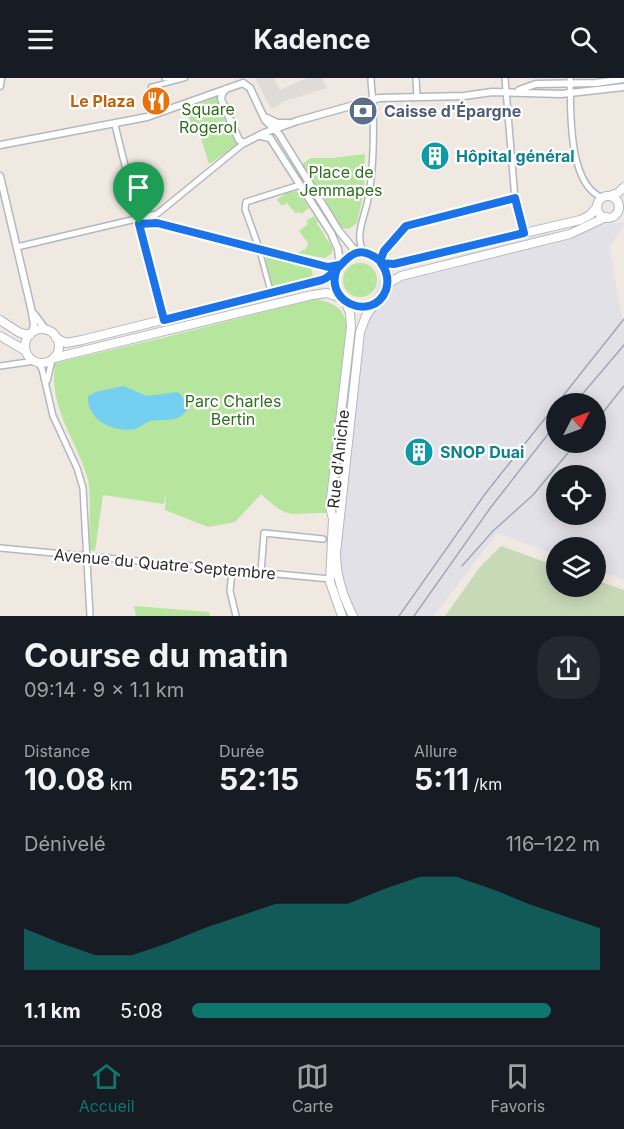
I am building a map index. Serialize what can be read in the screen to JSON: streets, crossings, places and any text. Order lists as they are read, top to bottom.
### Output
{
  "streets": {
    "main road": ["Rue d'Aniche"],
    "street": ["Avenue du Quatre Septembre"]
  },
  "crossings": [
    ["Rue d'Aniche", "Avenue du Quatre Septembre"]
  ],
  "parks": ["Square Rogerol", "Place de Jemmapes", "Parc Charles Bertin"],
  "places": {
    "restaurant": ["Le Plaza"],
    "bank": ["Caisse d'Épargne"],
    "building": ["Hôpital général", "SNOP Duai"]
  },
  "north": "top right",
  "page": {
    "header": "Kadence",
    "heading": ["Course du matin", "09:14 · 9 × 1.1 km"],
    "stats": [
      ["Distance", "10.08 km"],
      ["Durée", "52:15"],
      ["Allure", "5:11 /km"]
    ],
    "chart": ["Dénivelé", "116–122 m"],
    "list": [
      {
        "name": "1.1 km",
        "note": "5:08"
      }
    ],
    "tabs": ["Accueil", "Carte", "Favoris"]
  }
}
